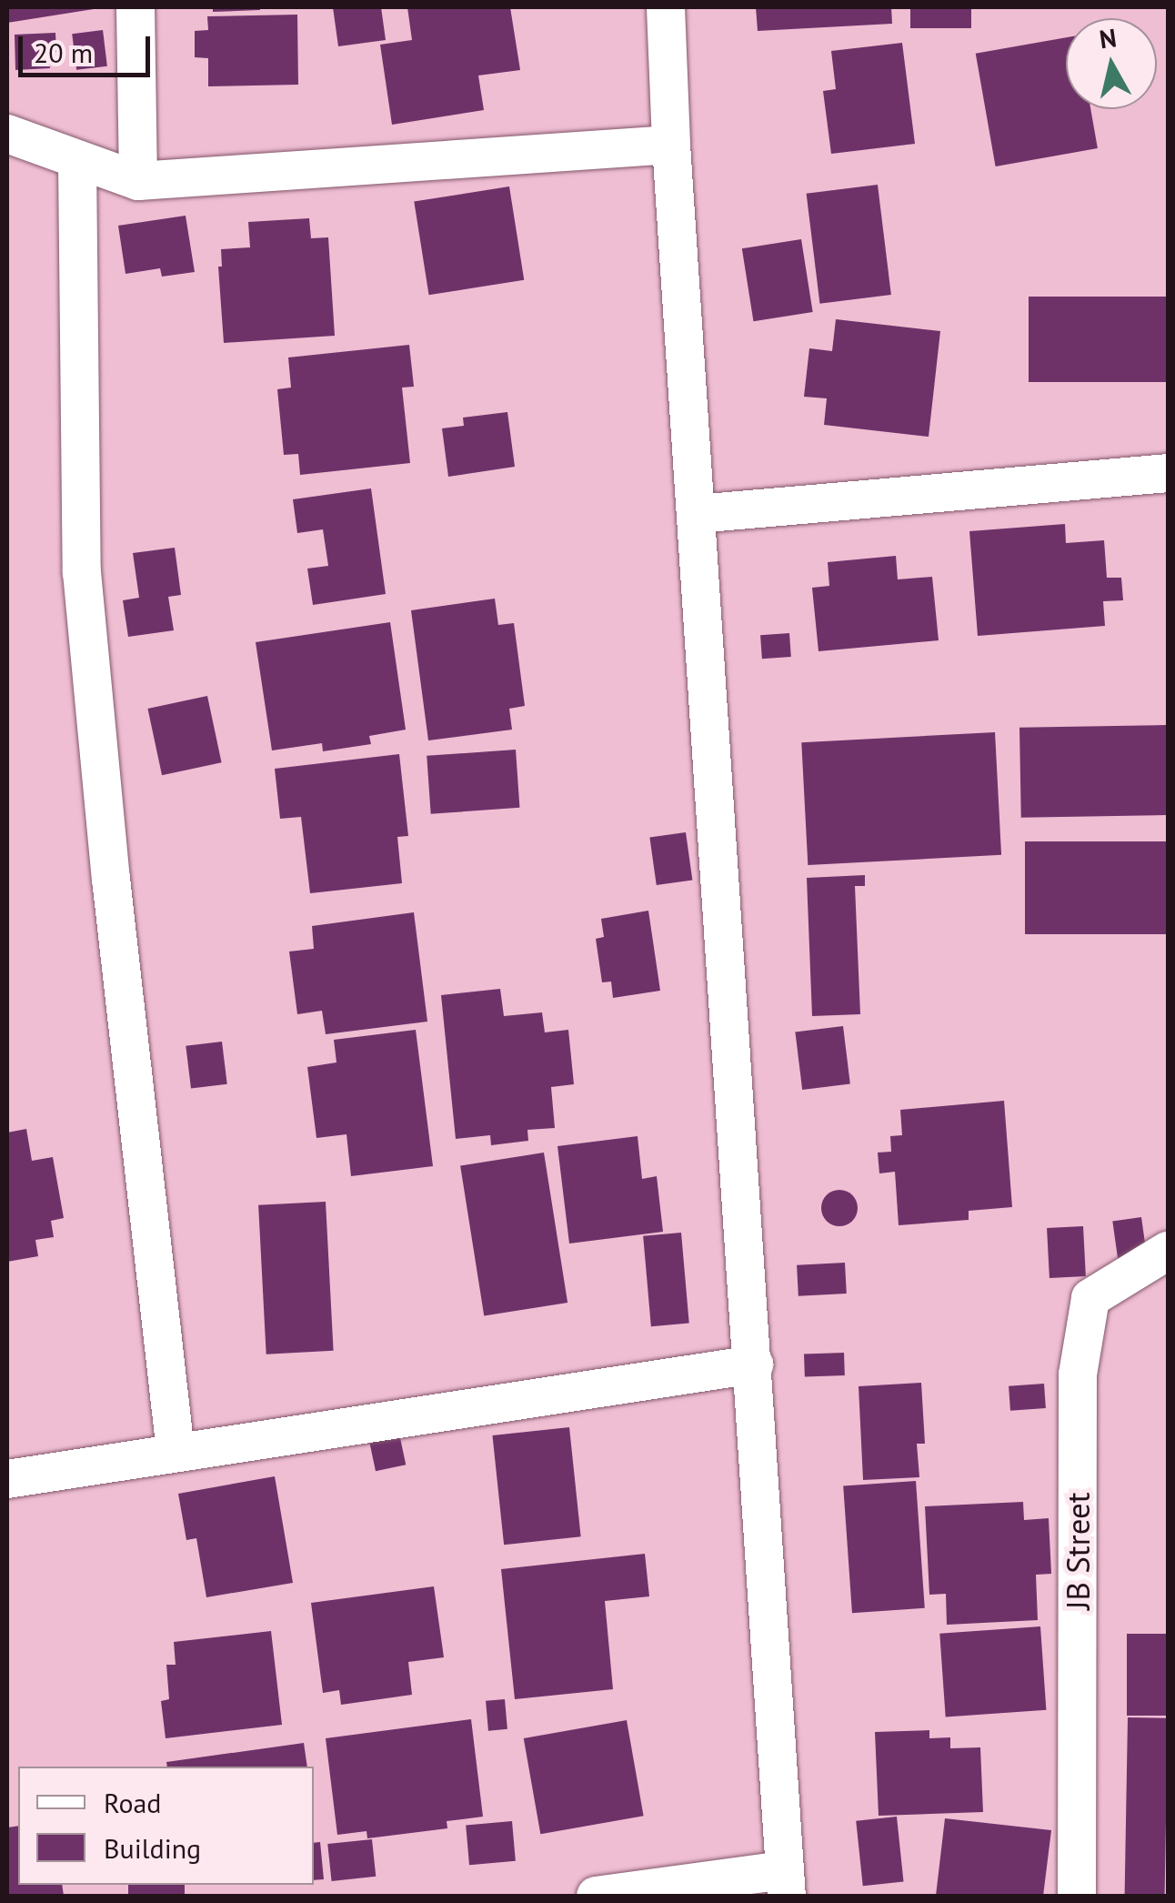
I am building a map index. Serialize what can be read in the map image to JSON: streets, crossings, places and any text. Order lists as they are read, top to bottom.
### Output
{
  "streets": {
    "street": ["JB Street"]
  },
  "legend": ["Road", "Building"],
  "scale_bar": "20 m",
  "north": "top"
}
